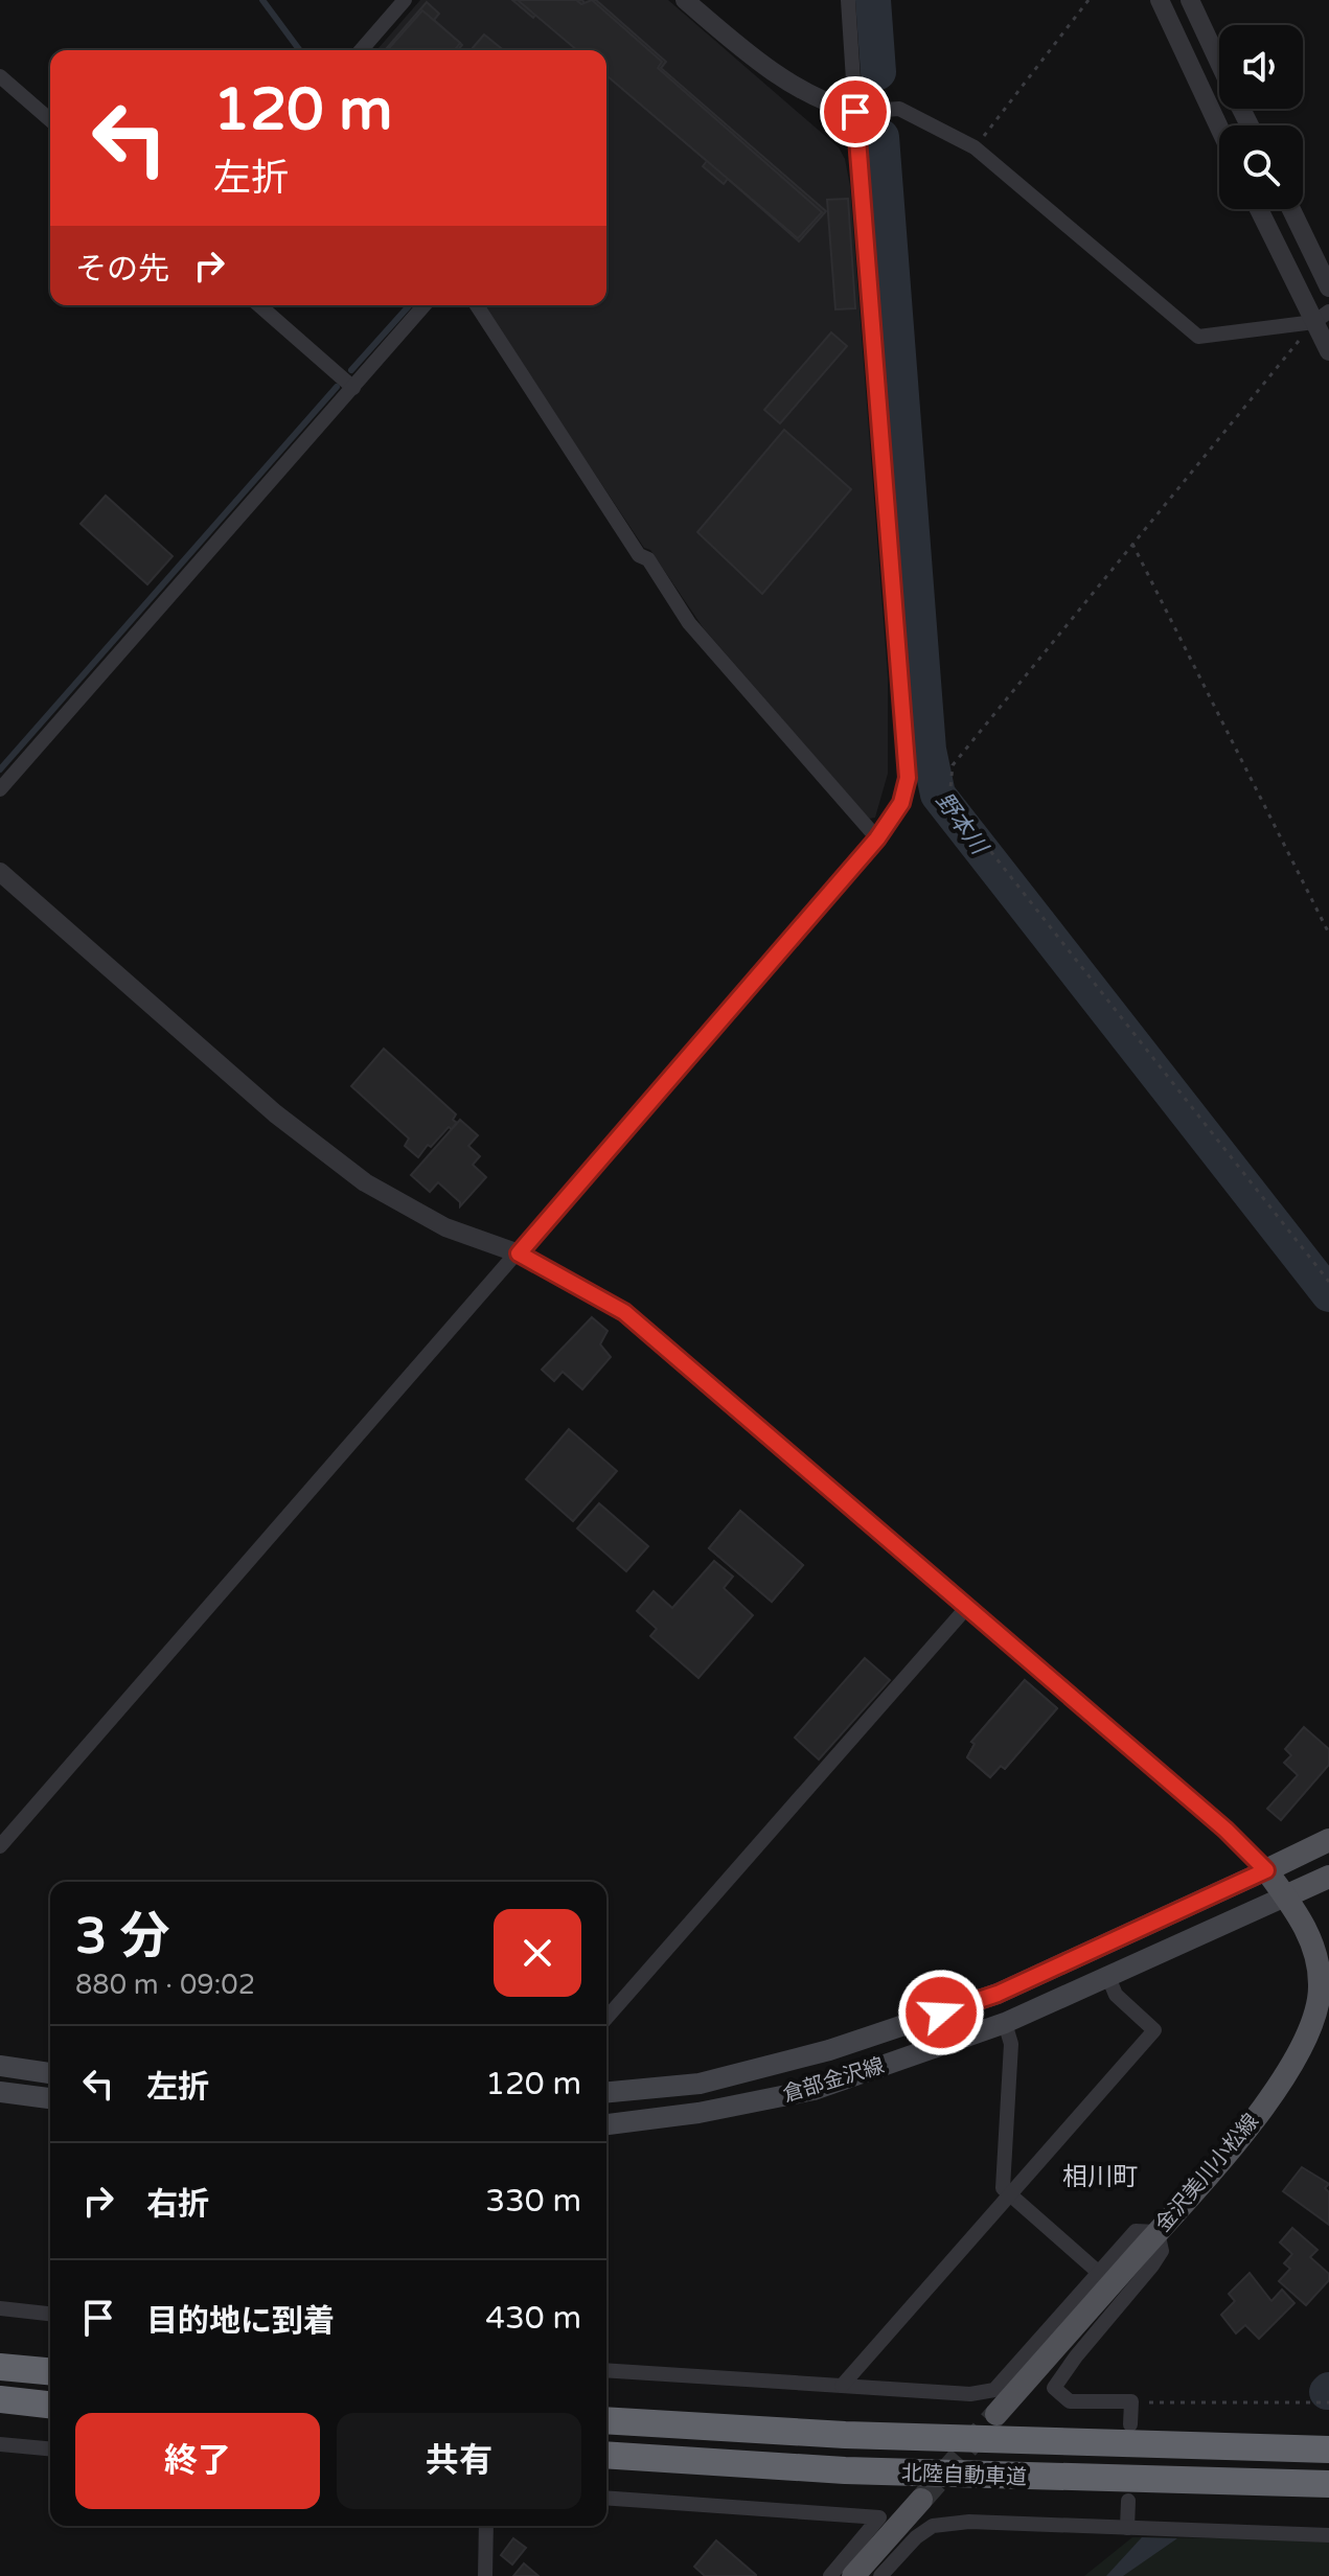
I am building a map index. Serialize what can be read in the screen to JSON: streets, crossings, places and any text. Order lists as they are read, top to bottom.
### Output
{
  "streets": {
    "highway": ["北陸自動車道"],
    "main road": ["倉部金沢線", "金沢美川小松線"]
  },
  "crossings": [
    ["倉部金沢線", "金沢美川小松線"]
  ],
  "districts": ["相川町"],
  "water": ["野本川"],
  "page": {
    "turn": ["120 m", "左折"],
    "then": "その先",
    "heading": ["3 分", "880 m · 09:02"],
    "list": [
      {
        "name": "左折",
        "value": "120 m"
      },
      {
        "name": "右折",
        "value": "330 m"
      },
      {
        "name": "目的地に到着",
        "value": "430 m"
      }
    ],
    "buttons": ["終了", "共有"]
  }
}
